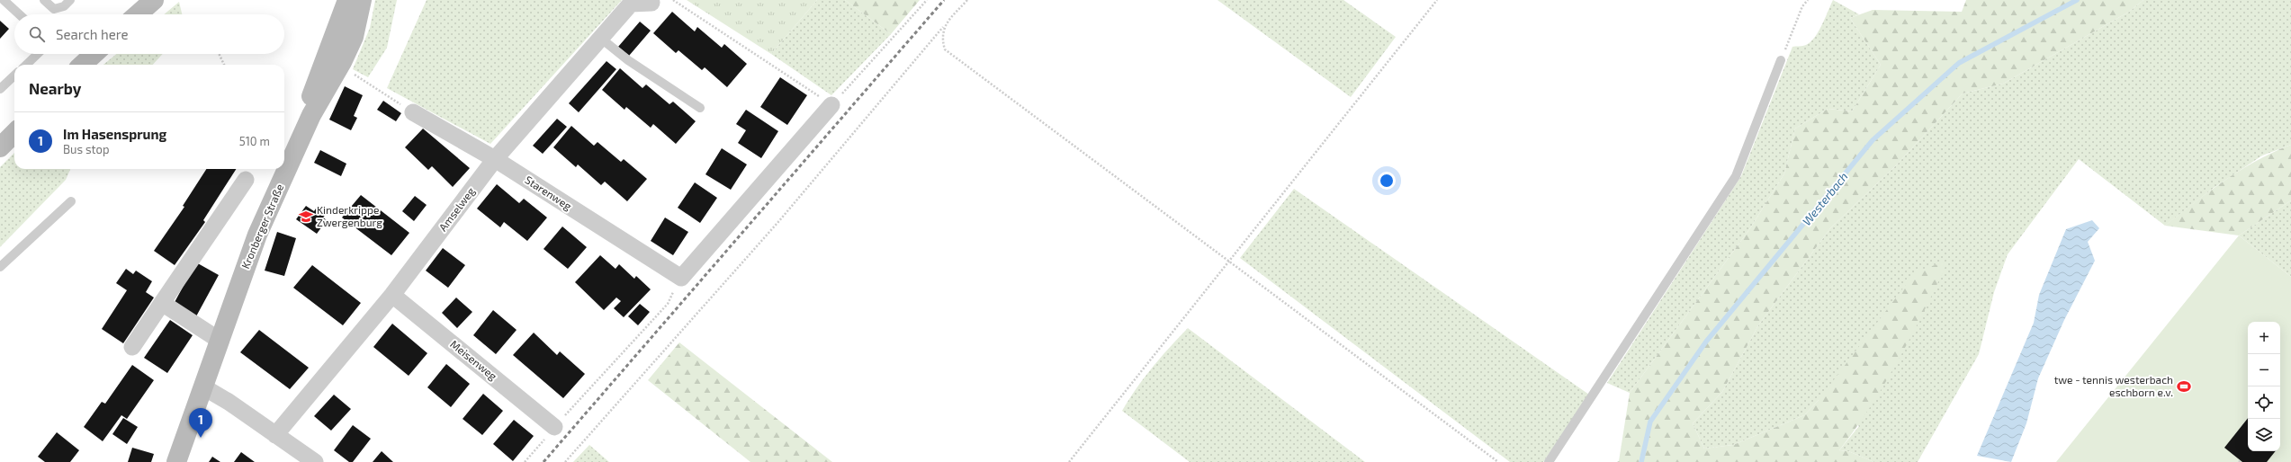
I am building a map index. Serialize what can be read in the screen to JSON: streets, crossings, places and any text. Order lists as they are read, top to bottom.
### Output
{
  "streets": {
    "street": [
      "Starenweg",
      "Amselweg",
      "Kronberger Straße",
      "Meisenweg"
    ]
  },
  "crossings": [
    ["Starenweg", "Amselweg"],
    ["Amselweg", "Meisenweg"]
  ],
  "water": ["Westerbach"],
  "places": {
    "school or university": ["Kinderkrippe Zwergenburg"],
    "sports": ["twe - tennis westerbach eschborn e.v."]
  },
  "page": {
    "search": "Search here",
    "heading": "Nearby",
    "list": [
      {
        "mark": "1",
        "name": "Im Hasensprung",
        "note": "Bus stop",
        "value": "510 m"
      }
    ],
    "map_buttons": ["+", "−"],
    "pins": "1"
  }
}
